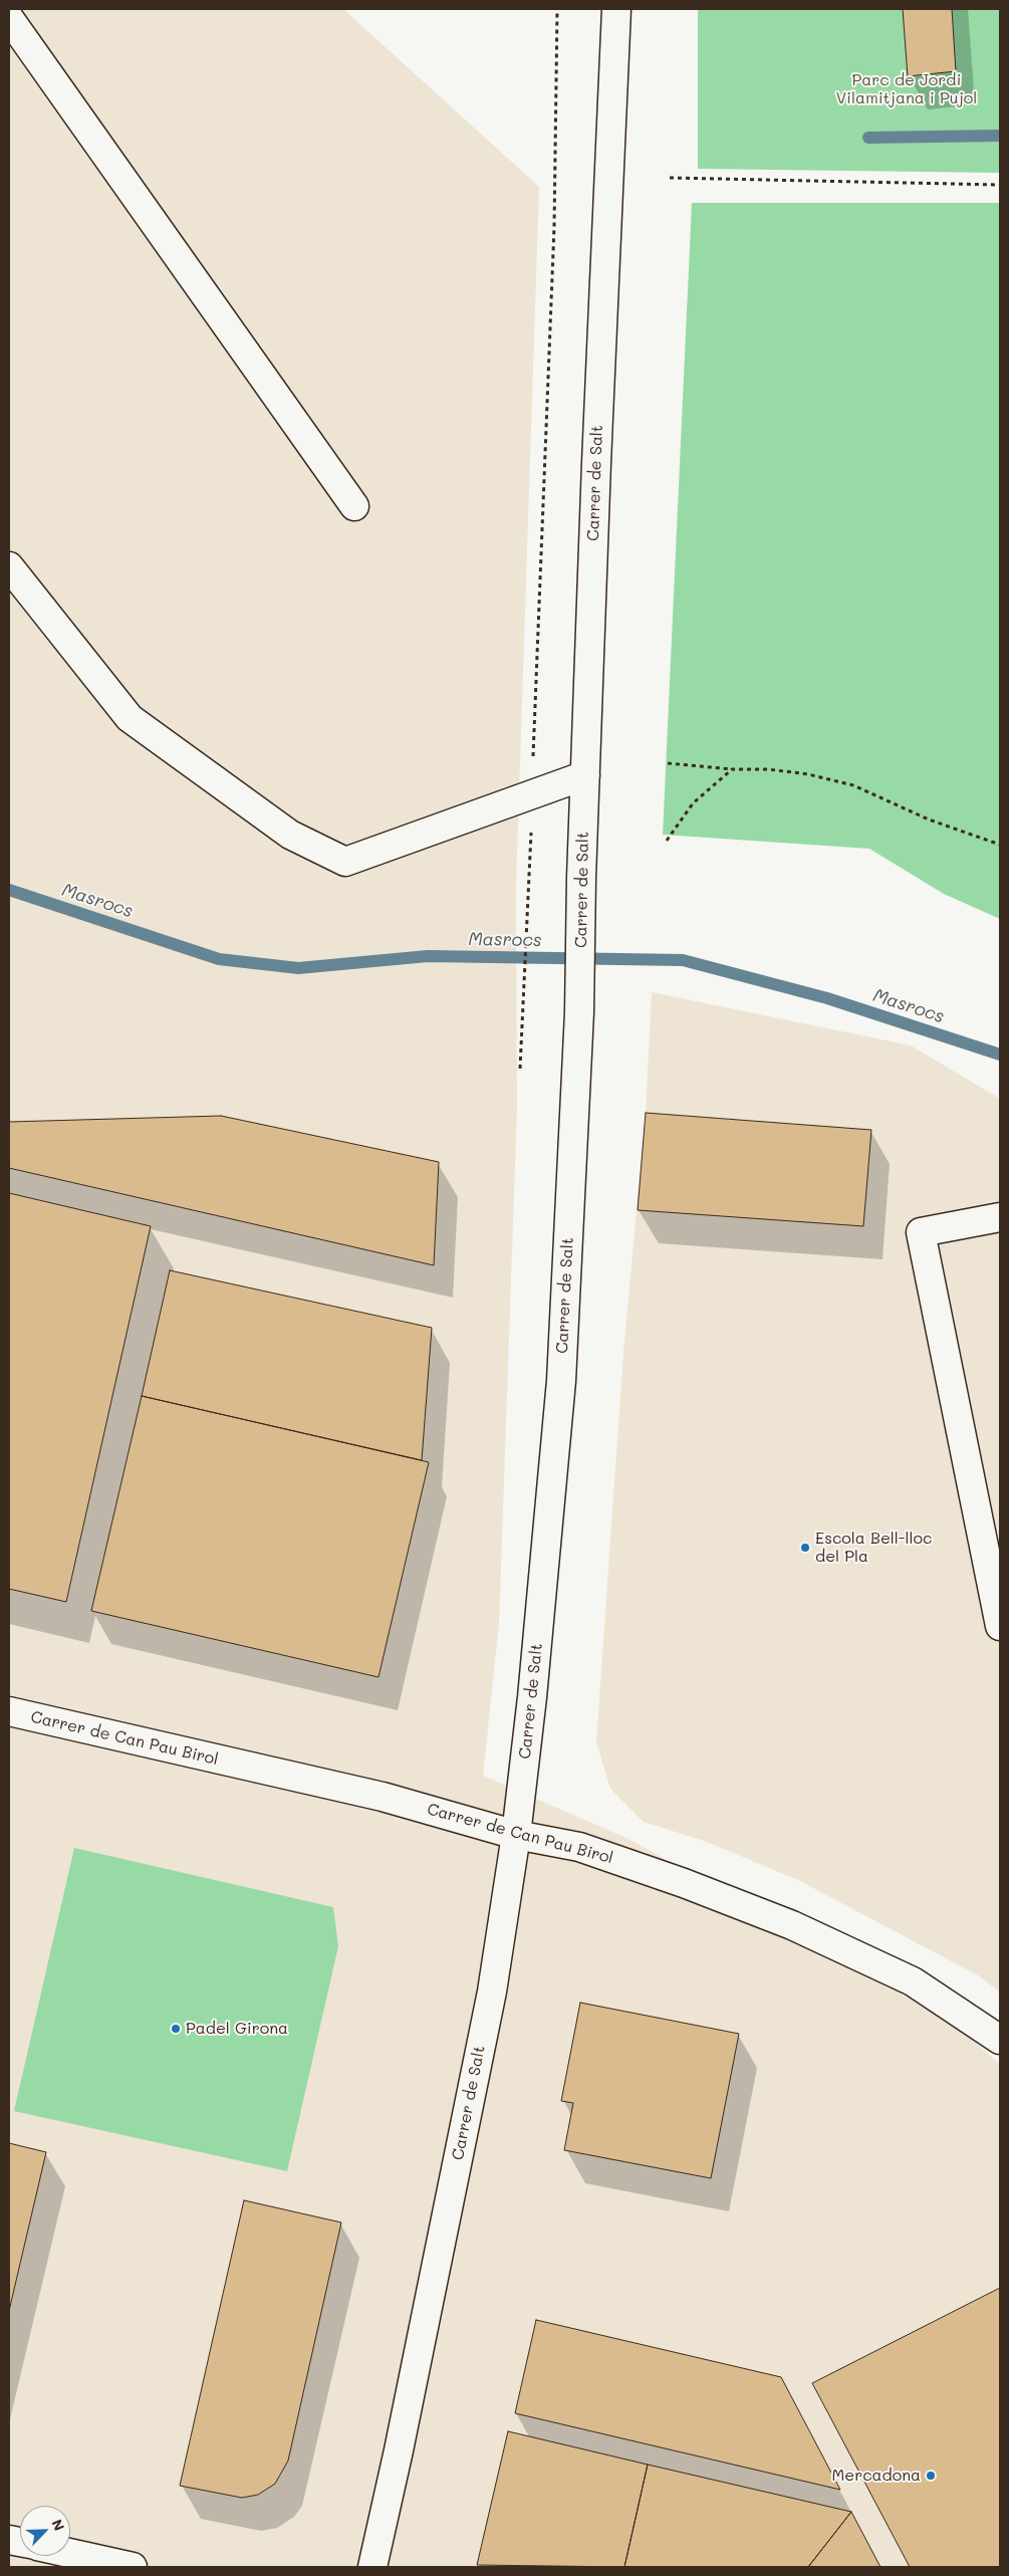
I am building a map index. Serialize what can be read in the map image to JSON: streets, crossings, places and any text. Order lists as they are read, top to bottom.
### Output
{
  "streets": {
    "street": ["Carrer de Salt", "Carrer de Can Pau Birol"]
  },
  "crossings": [
    ["Carrer de Salt", "Carrer de Can Pau Birol"]
  ],
  "water": ["Masrocs"],
  "parks": ["Parc de Jordi Vilamitjana i Pujol"],
  "places": ["Escola Bell-lloc del Pla", "Padel Girona", "Mercadona"],
  "north": "top right"
}
